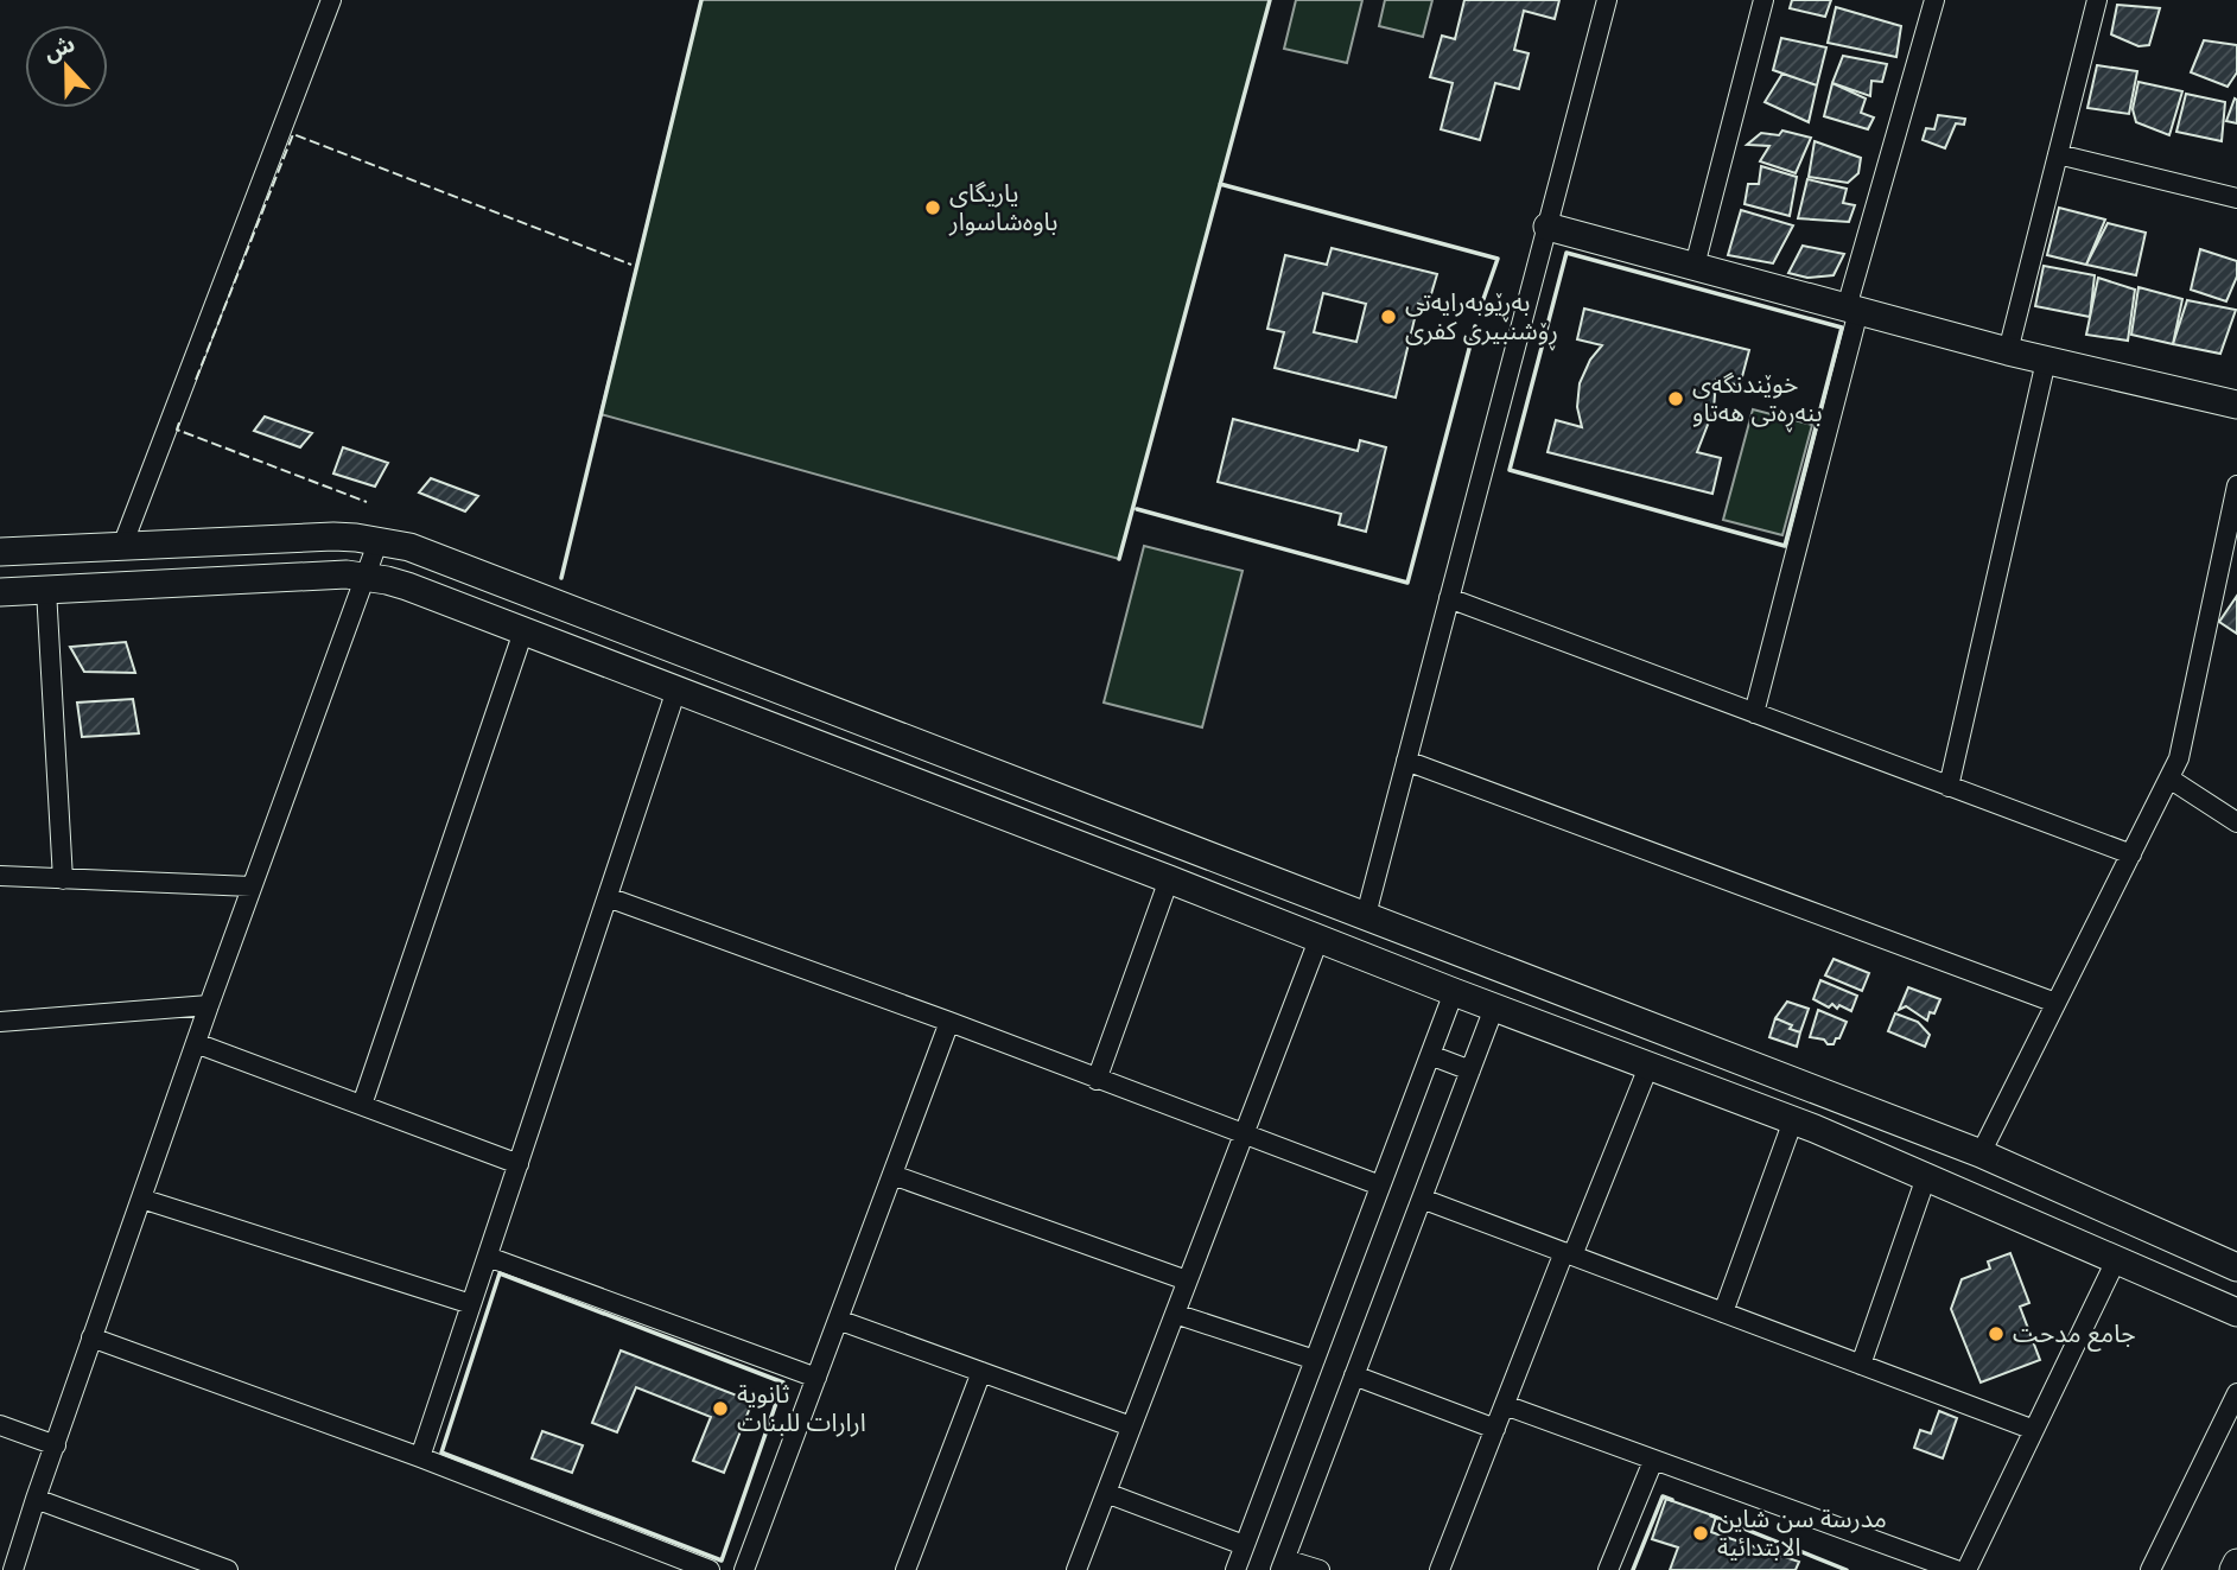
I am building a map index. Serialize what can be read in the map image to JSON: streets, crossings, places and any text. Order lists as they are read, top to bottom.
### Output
{
  "places": [
    "یاریگای باوەشاسوار",
    "بەڕێوبەرایەتی ڕۆشنبیری کفری",
    "خوێندنگەی بنەڕەتی هەتاو",
    "جامع مدحت",
    "ثانوية ارارات للبنات",
    "مدرسة سن شاين الابتدائية"
  ],
  "north": "top"
}
